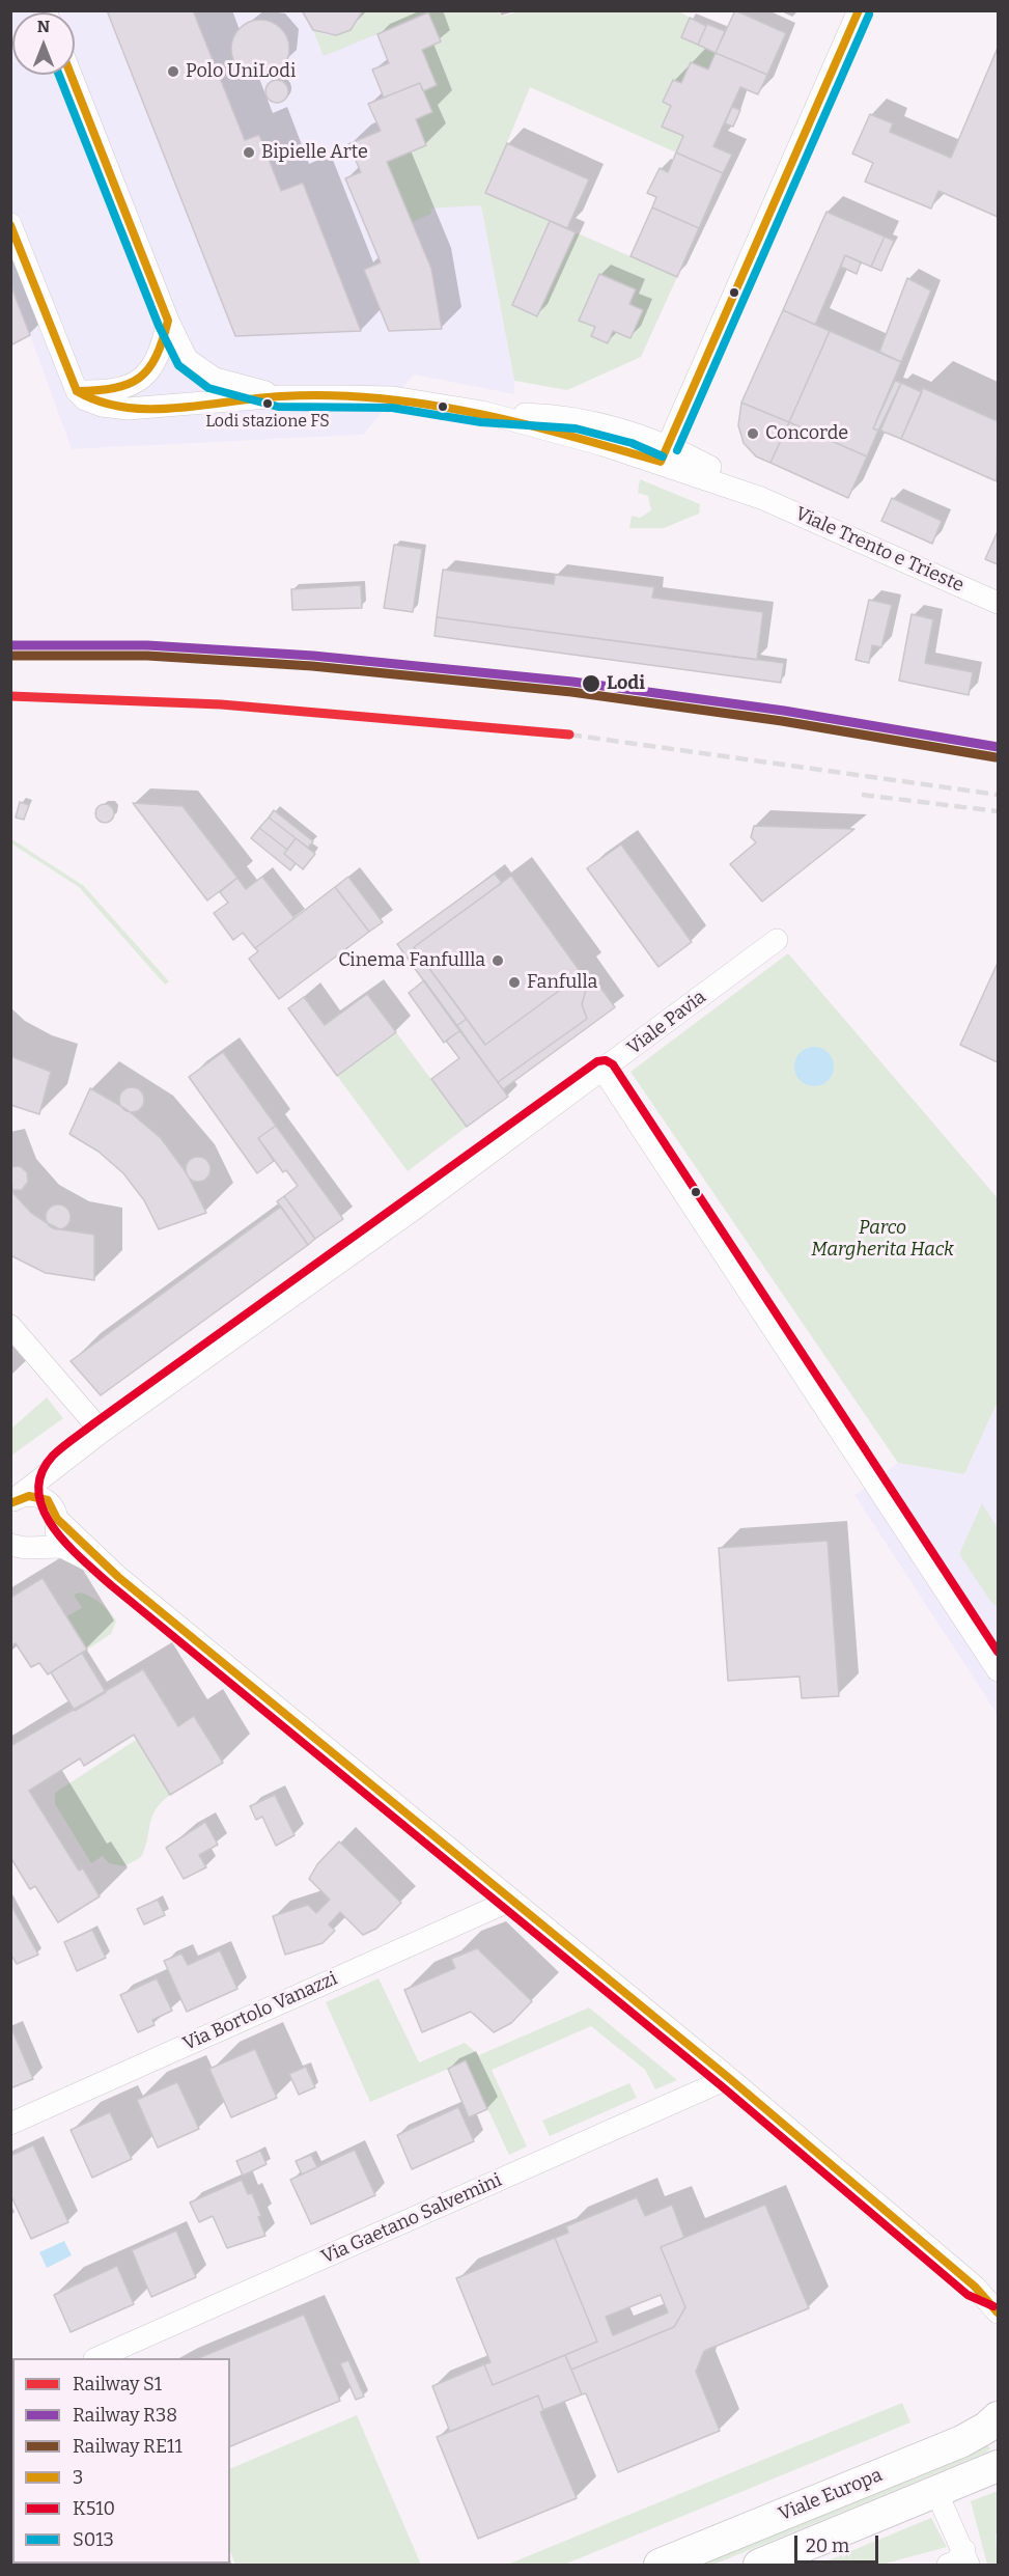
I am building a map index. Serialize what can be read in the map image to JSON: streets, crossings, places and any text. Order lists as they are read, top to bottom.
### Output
{
  "streets": {
    "street": [
      "Viale Trento e Trieste",
      "Viale Pavia",
      "Via Bortolo Vanazzi",
      "Via Gaetano Salvemini",
      "Viale Europa"
    ]
  },
  "parks": ["Parco Margherita Hack"],
  "places": [
    "Polo UniLodi",
    "Bipielle Arte",
    "Lodi stazione FS",
    "Concorde",
    "Lodi",
    "Cinema Fanfullla",
    "Fanfulla"
  ],
  "lines": [
    "transit line 3",
    "transit line S013",
    "rail line R38",
    "rail line RE11",
    "rail line S1",
    "transit line K510"
  ],
  "legend": [
    "Railway S1",
    "Railway R38",
    "Railway RE11",
    "3",
    "K510",
    "S013"
  ],
  "scale_bar": "20 m",
  "north": "top"
}
